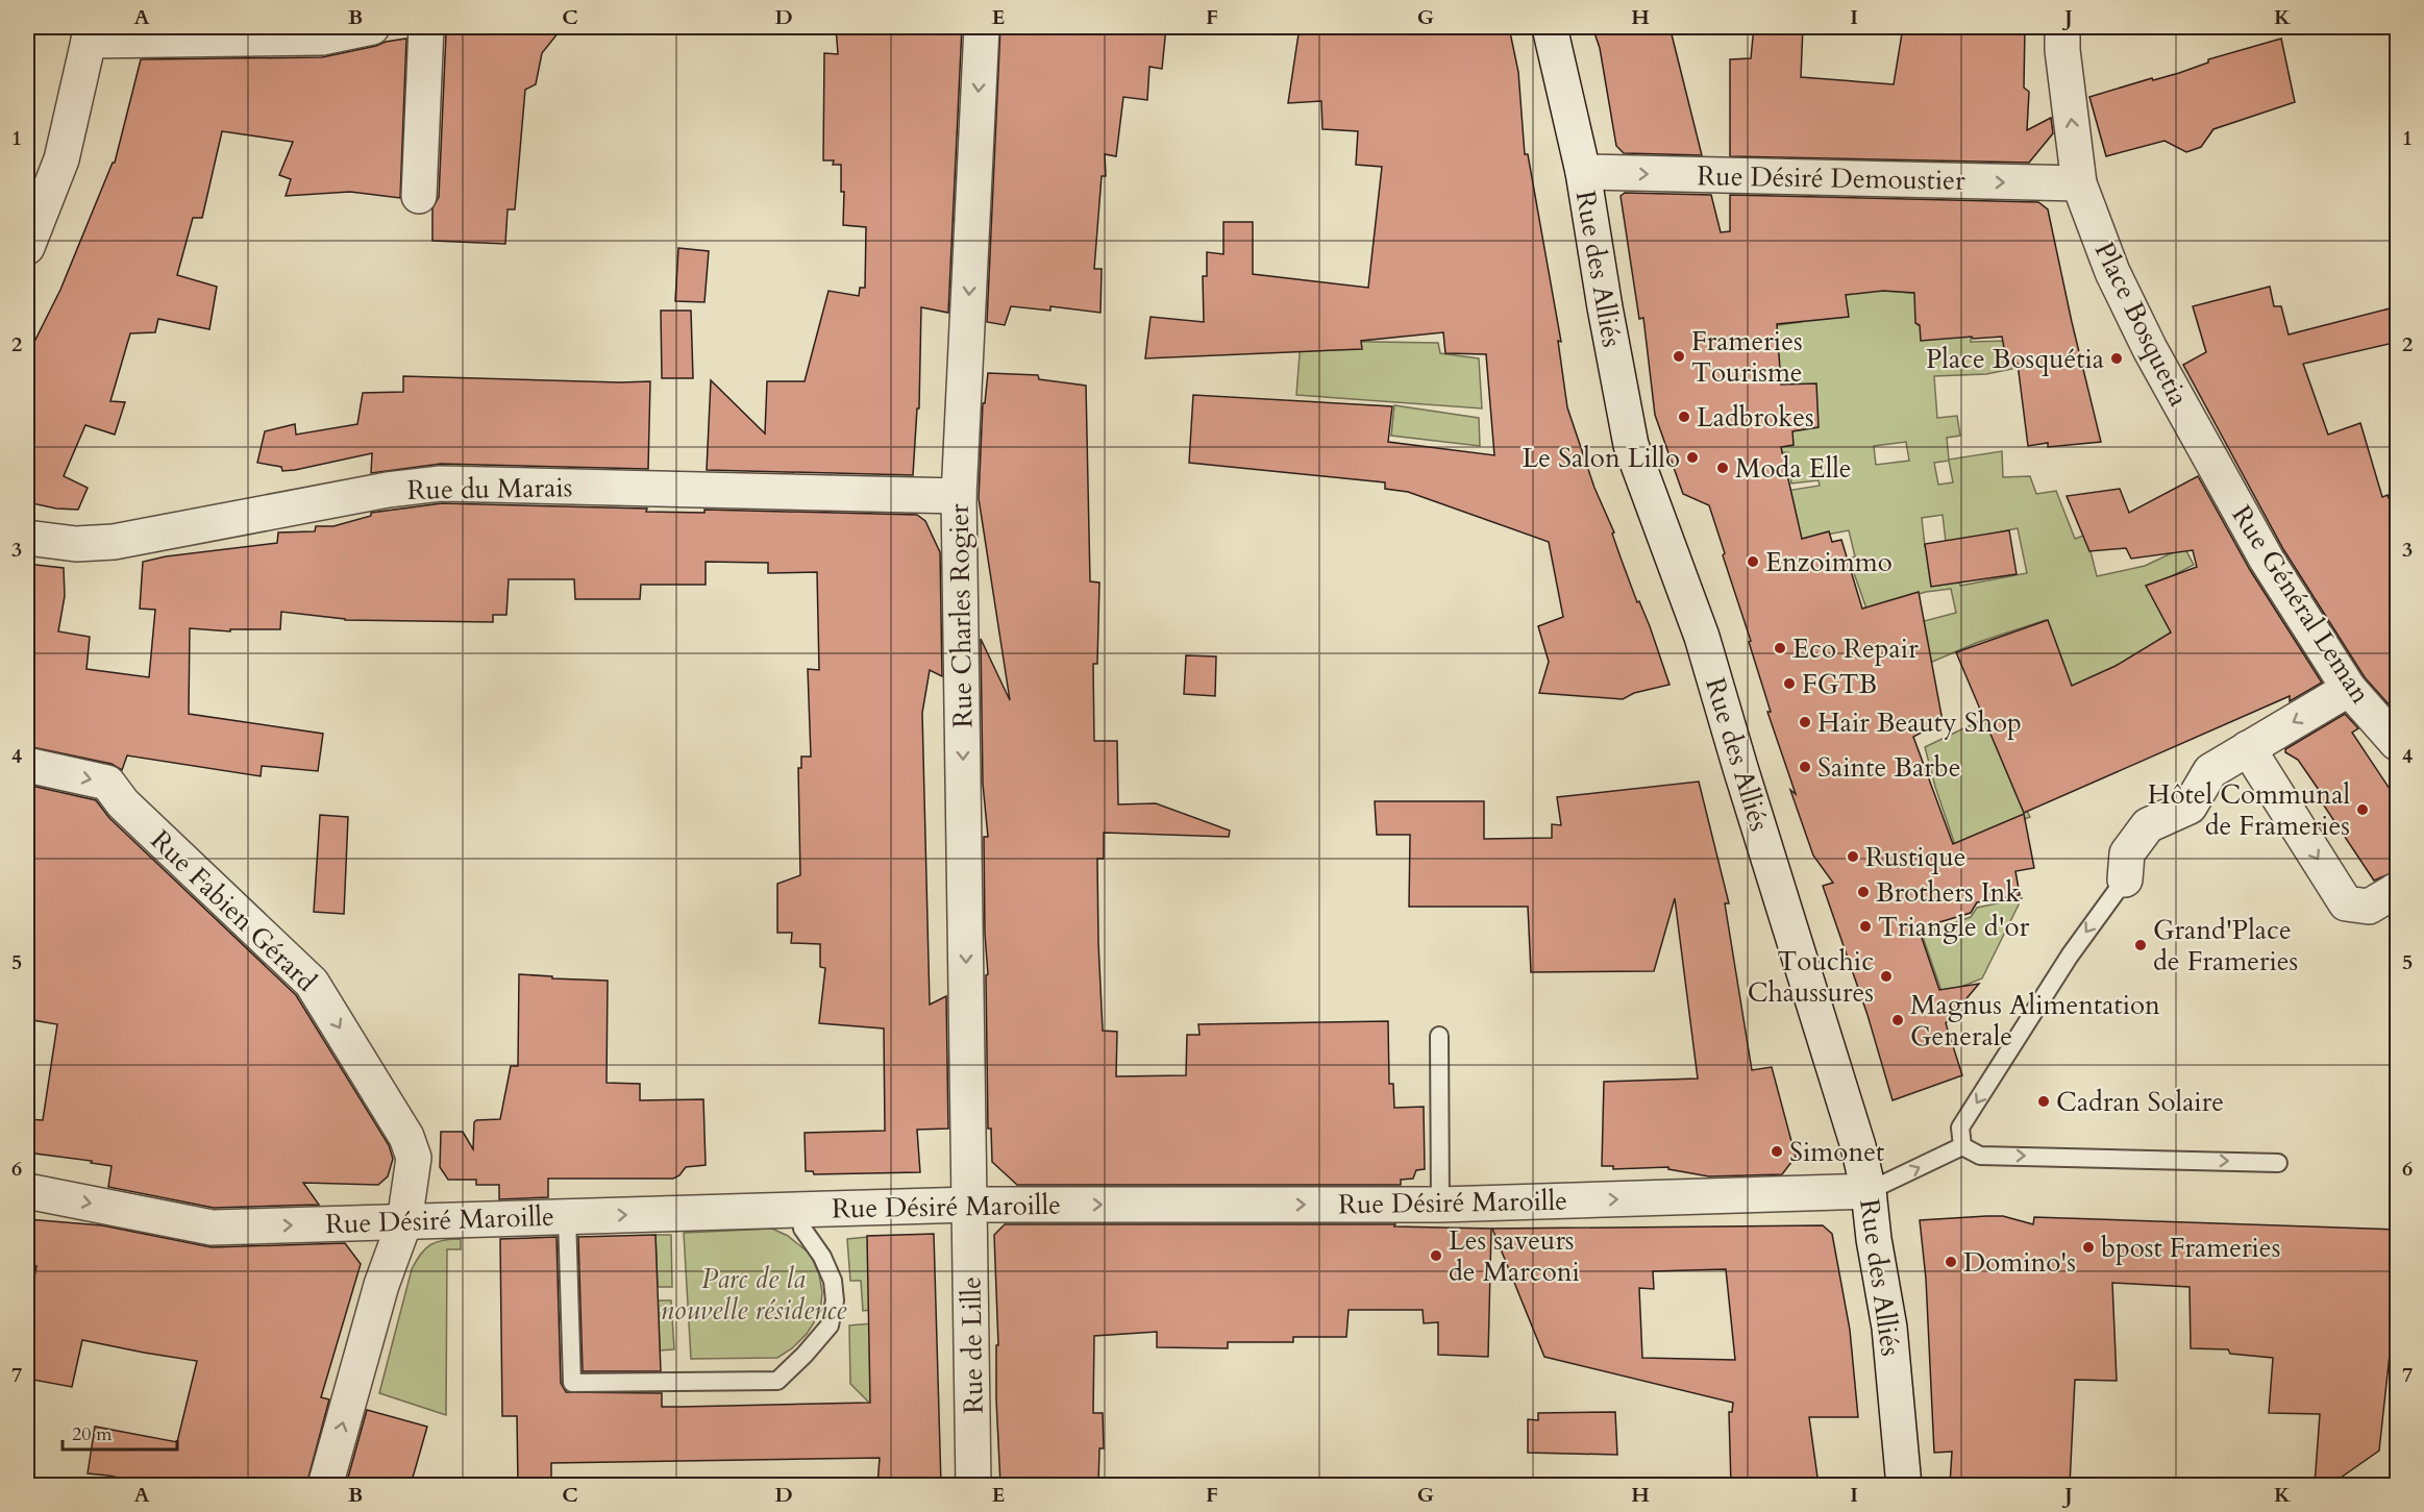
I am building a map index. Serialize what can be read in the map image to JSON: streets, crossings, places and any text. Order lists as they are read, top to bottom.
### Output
{
  "streets": {
    "street": [
      "Rue Désiré Demoustier",
      "Rue des Alliés",
      "Place Bosquetia",
      "Rue du Marais",
      "Rue Général Leman",
      "Rue Charles Rogier",
      "Rue Fabien Gérard",
      "Rue Désiré Maroille",
      "Rue de Lille"
    ]
  },
  "crossings": [
    ["Rue Désiré Demoustier", "Rue des Alliés"],
    ["Rue Désiré Demoustier", "Place Bosquetia"],
    ["Rue des Alliés", "Rue Désiré Maroille"],
    ["Place Bosquetia", "Rue Général Leman"],
    ["Rue du Marais", "Rue Charles Rogier"],
    ["Rue Charles Rogier", "Rue Désiré Maroille"],
    ["Rue Charles Rogier", "Rue de Lille"],
    ["Rue Fabien Gérard", "Rue Désiré Maroille"],
    ["Rue Désiré Maroille", "Rue de Lille"]
  ],
  "one_way": ["Rue Désiré Demoustier", "Rue Charles Rogier", "Rue Désiré Maroille"],
  "parks": ["Parc de la nouvelle résidence"],
  "places": [
    "Frameries Tourisme",
    "Place Bosquétia",
    "Ladbrokes",
    "Le Salon Lillo",
    "Moda Elle",
    "Enzoimmo",
    "Eco Repair",
    "FGTB",
    "Hair Beauty Shop",
    "Sainte Barbe",
    "Hôtel Communal de Frameries",
    "Rustique",
    "Brothers Ink",
    "Triangle d'or",
    "Grand'Place de Frameries",
    "Touchic Chaussures",
    "Magnus Alimentation Generale",
    "Cadran Solaire",
    "Simonet",
    "bpost Frameries",
    "Les saveurs de Marconi",
    "Domino's"
  ],
  "scale_bar": "20 m",
  "grid": {
    "columns": [
      "A",
      "B",
      "C",
      "D",
      "E",
      "F",
      "G",
      "H",
      "I",
      "J",
      "K"
    ],
    "rows": [
      "1",
      "2",
      "3",
      "4",
      "5",
      "6",
      "7"
    ]
  }
}
